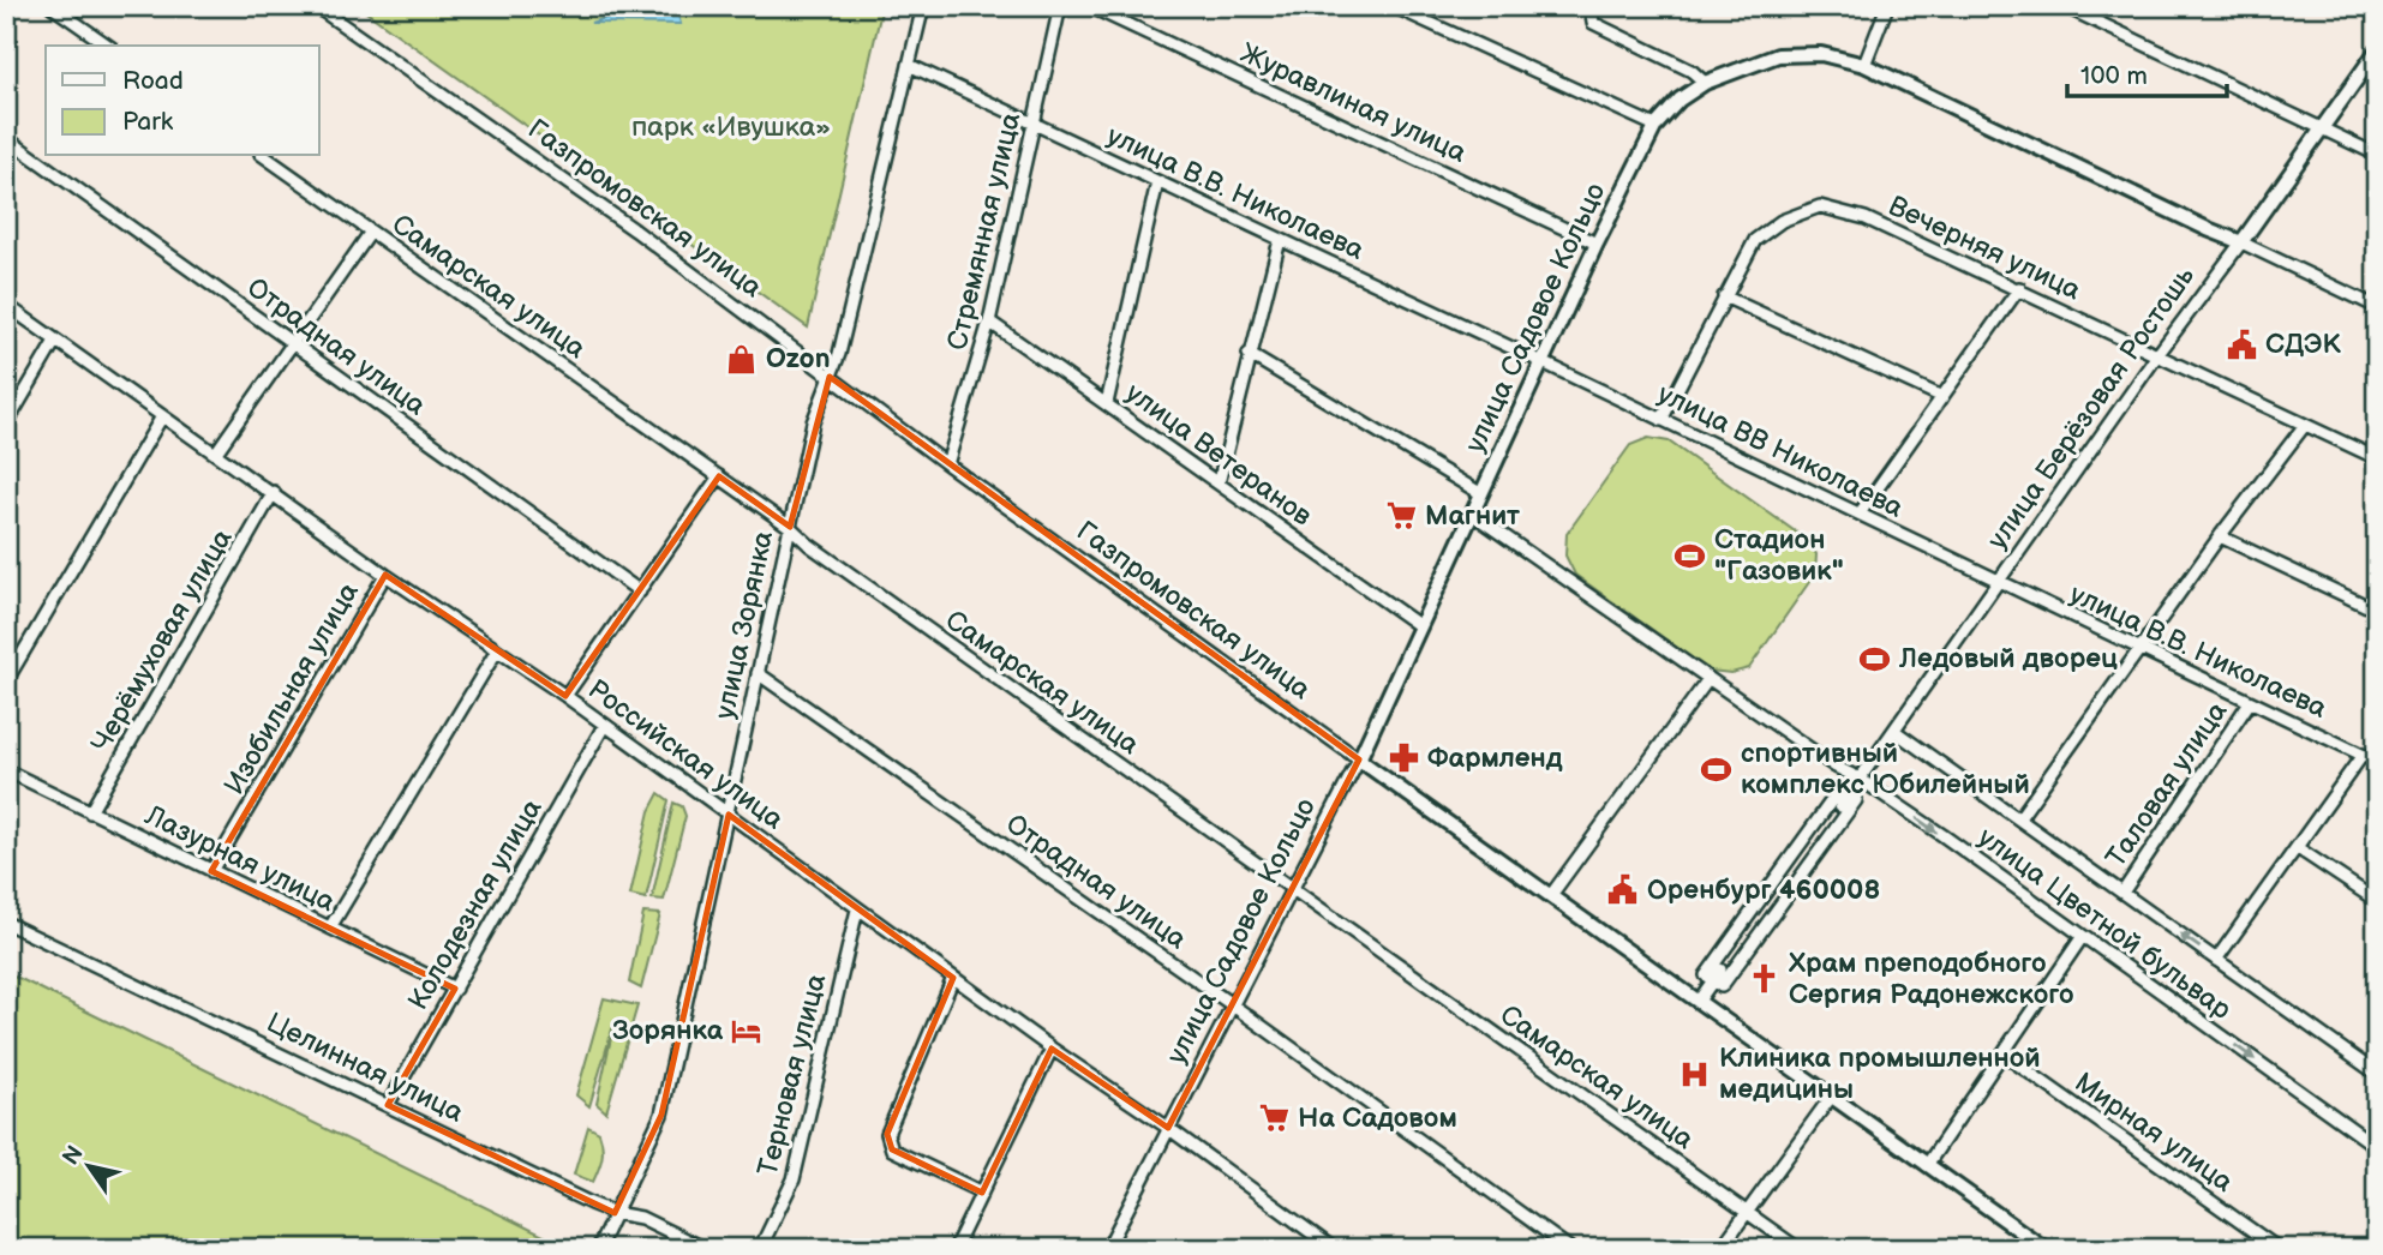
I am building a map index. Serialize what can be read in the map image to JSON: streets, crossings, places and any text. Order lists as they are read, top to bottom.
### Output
{
  "streets": {
    "main road": ["Газпромовская улица", "улица Садовое Кольцо", "улица Берёзовая Ростошь"],
    "street": [
      "Журавлиная улица",
      "улица В.В. Николаева",
      "Стремянная улица",
      "Вечерняя улица",
      "Самарская улица",
      "Отрадная улица",
      "улица ВВ Николаева",
      "улица Ветеранов",
      "улица Зорянка",
      "Черёмуховая улица",
      "Изобильная улица",
      "Российская улица",
      "Таловая улица",
      "Лазурная улица",
      "Колодезная улица",
      "улица Цветной бульвар",
      "Целинная улица",
      "Терновая улица",
      "Мирная улица"
    ]
  },
  "crossings": [
    ["Журавлиная улица", "улица Садовое Кольцо"],
    ["улица В.В. Николаева", "Стремянная улица"],
    ["улица В.В. Николаева", "улица Садовое Кольцо"],
    ["улица В.В. Николаева", "улица Берёзовая Ростошь"],
    ["улица В.В. Николаева", "улица ВВ Николаева"],
    ["улица В.В. Николаева", "улица Зорянка"],
    ["улица В.В. Николаева", "Таловая улица"],
    ["Газпромовская улица", "Стремянная улица"],
    ["Газпромовская улица", "улица Садовое Кольцо"],
    ["Газпромовская улица", "улица Зорянка"],
    ["Стремянная улица", "улица Ветеранов"],
    ["Вечерняя улица", "улица Берёзовая Ростошь"],
    ["Вечерняя улица", "улица ВВ Николаева"],
    ["Самарская улица", "улица Садовое Кольцо"],
    ["Самарская улица", "улица Зорянка"],
    ["улица Садовое Кольцо", "Отрадная улица"],
    ["улица Садовое Кольцо", "улица Берёзовая Ростошь"],
    ["улица Садовое Кольцо", "улица ВВ Николаева"],
    ["улица Садовое Кольцо", "улица Ветеранов"],
    ["улица Садовое Кольцо", "Российская улица"],
    ["улица Садовое Кольцо", "улица Цветной бульвар"],
    ["Отрадная улица", "улица Зорянка"],
    ["улица Берёзовая Ростошь", "улица ВВ Николаева"],
    ["улица Берёзовая Ростошь", "улица Цветной бульвар"],
    ["улица Зорянка", "Российская улица"],
    ["улица Зорянка", "Целинная улица"],
    ["Черёмуховая улица", "Российская улица"],
    ["Черёмуховая улица", "Лазурная улица"],
    ["Изобильная улица", "Российская улица"],
    ["Изобильная улица", "Лазурная улица"],
    ["Российская улица", "Колодезная улица"],
    ["Российская улица", "Терновая улица"],
    ["Таловая улица", "улица Цветной бульвар"],
    ["Лазурная улица", "Колодезная улица"],
    ["Колодезная улица", "Целинная улица"]
  ],
  "parks": ["парк «Ивушка»"],
  "places": {
    "public building": ["СДЭК", "Оренбург 460008"],
    "shop": ["Ozon"],
    "supermarket": ["Магнит", "На Садовом"],
    "sports": ["Стадион \"Газовик\"", "Ледовый дворец", "спортивный комплекс Юбилейный"],
    "pharmacy": ["Фармленд"],
    "church": ["Храм преподобного Сергия Радонежского"],
    "hotel": ["Зорянка"],
    "hospital": ["Клиника промышленной медицины"]
  },
  "legend": ["Road", "Park"],
  "scale_bar": "100 m",
  "north": "top left"
}
